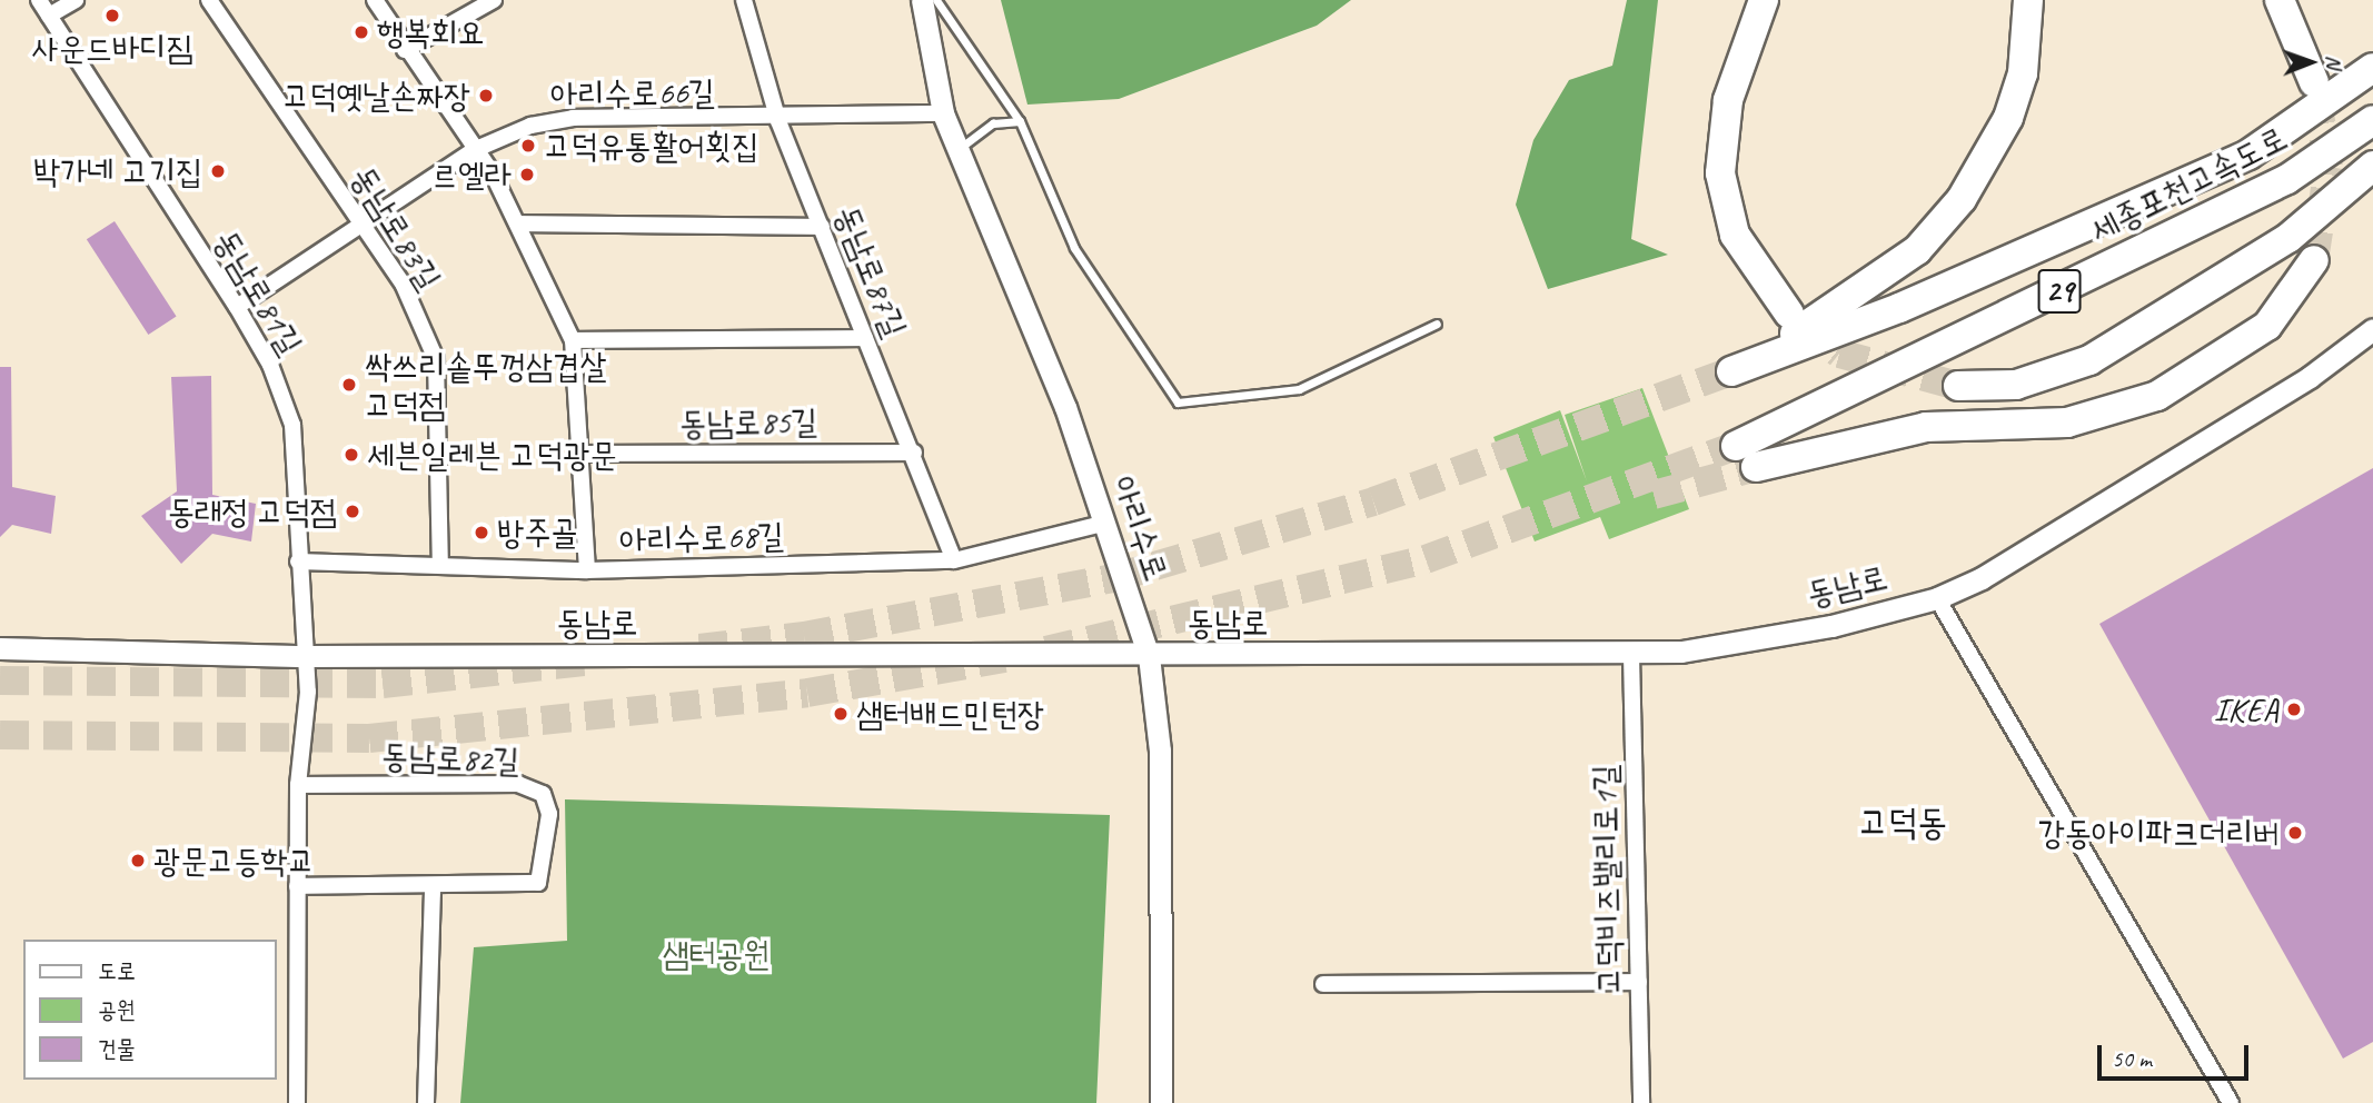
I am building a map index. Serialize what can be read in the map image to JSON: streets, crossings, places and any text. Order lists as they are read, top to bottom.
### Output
{
  "streets": {
    "highway": ["세종포천고속도로", "29"],
    "main road": ["아리수로", "동남로"],
    "street": [
      "아리수로66길",
      "동남로83길",
      "동남로87길",
      "동남로81길",
      "동남로85길",
      "아리수로68길",
      "동남로82길",
      "고덕비즈밸리로1길"
    ]
  },
  "crossings": [
    ["아리수로66길", "동남로83길"],
    ["아리수로66길", "동남로87길"],
    ["아리수로66길", "동남로81길"],
    ["아리수로66길", "아리수로"],
    ["동남로83길", "아리수로68길"],
    ["동남로87길", "동남로85길"],
    ["동남로87길", "아리수로68길"],
    ["동남로81길", "아리수로68길"],
    ["동남로81길", "동남로"],
    ["아리수로", "아리수로68길"],
    ["아리수로", "동남로"],
    ["동남로", "고덕비즈밸리로1길"]
  ],
  "districts": ["고덕동"],
  "parks": ["샘터공원"],
  "places": [
    "사운드바디짐",
    "행복회요",
    "고덕옛날손짜장",
    "고덕유통활어횟집",
    "박가네 고기집",
    "르엘라",
    "싹쓰리솥뚜껑삼겹살 고덕점",
    "세븐일레븐 고덕광문",
    "동래정 고덕점",
    "방주골",
    "IKEA",
    "샘터배드민턴장",
    "강동아이파크더리버",
    "광문고등학교"
  ],
  "legend": ["도로", "공원", "건물"],
  "scale_bar": "50 m",
  "north": "right"
}
